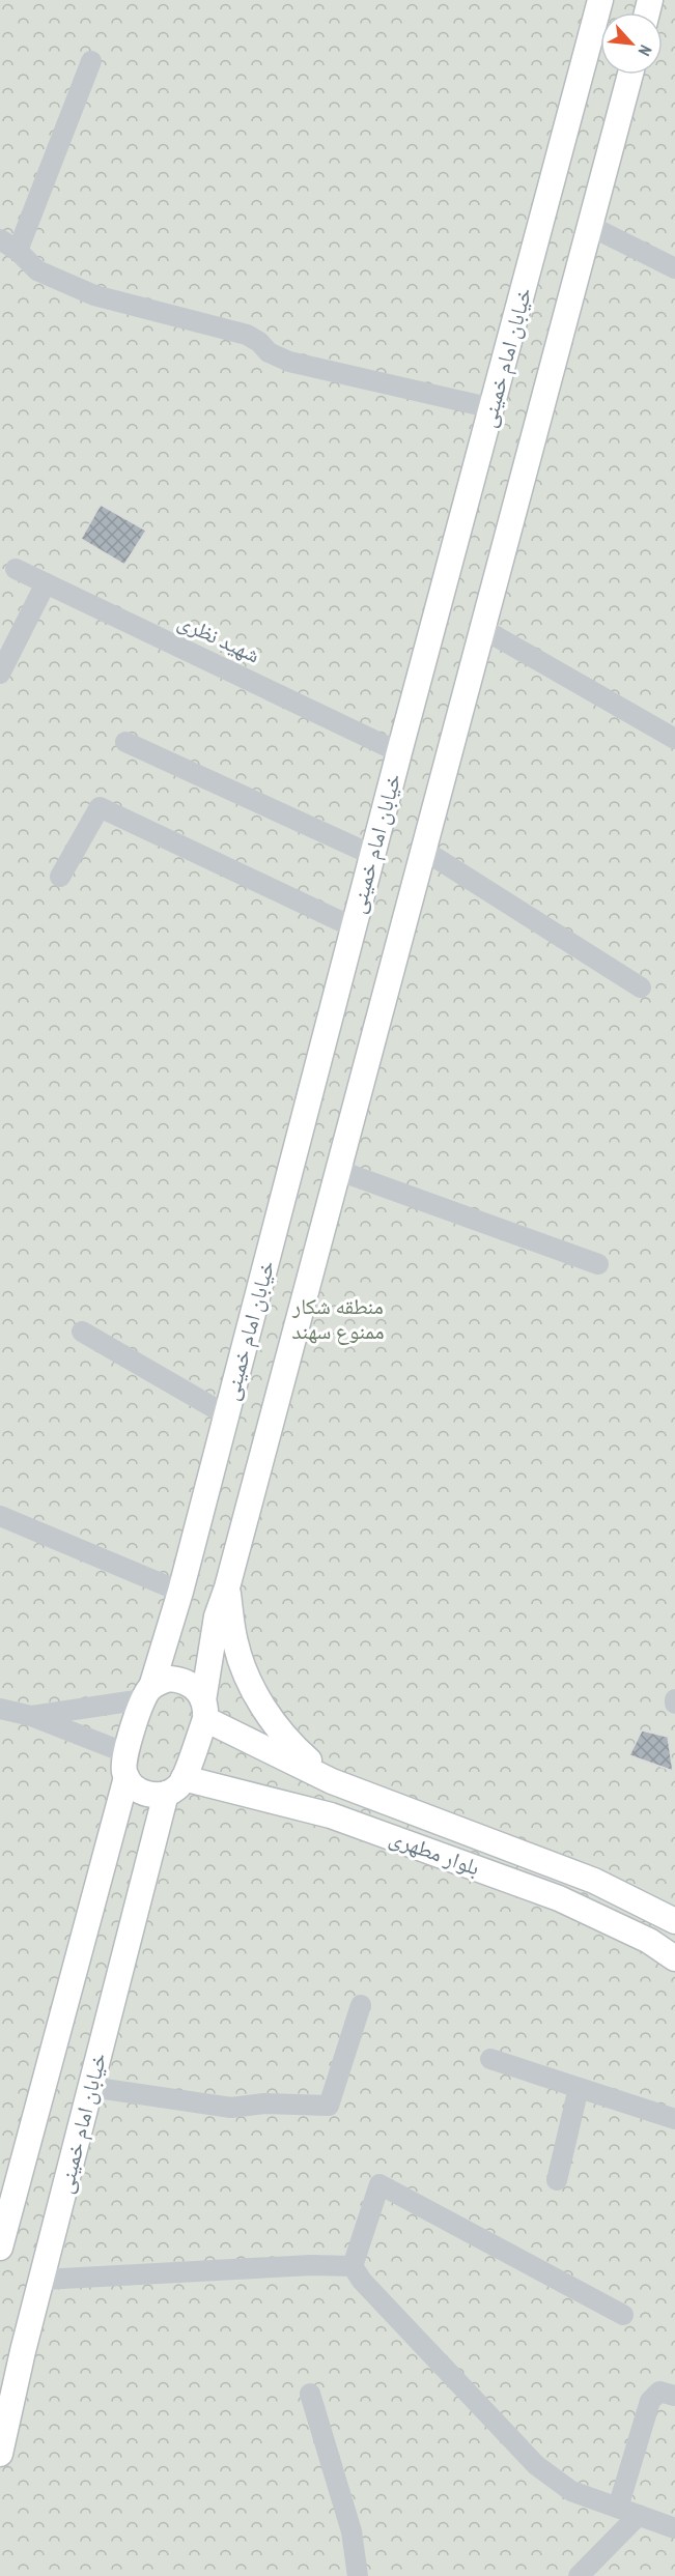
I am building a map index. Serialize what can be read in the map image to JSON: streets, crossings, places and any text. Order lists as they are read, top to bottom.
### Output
{
  "streets": {
    "main road": ["خیابان امام خمینی", "بلوار مطهری"],
    "street": ["شهید نظری"]
  },
  "crossings": [
    ["خیابان امام خمینی", "شهید نظری"],
    ["خیابان امام خمینی", "بلوار مطهری"]
  ],
  "parks": ["منطقه شکار ممنوع سهند"],
  "north": "bottom right"
}
